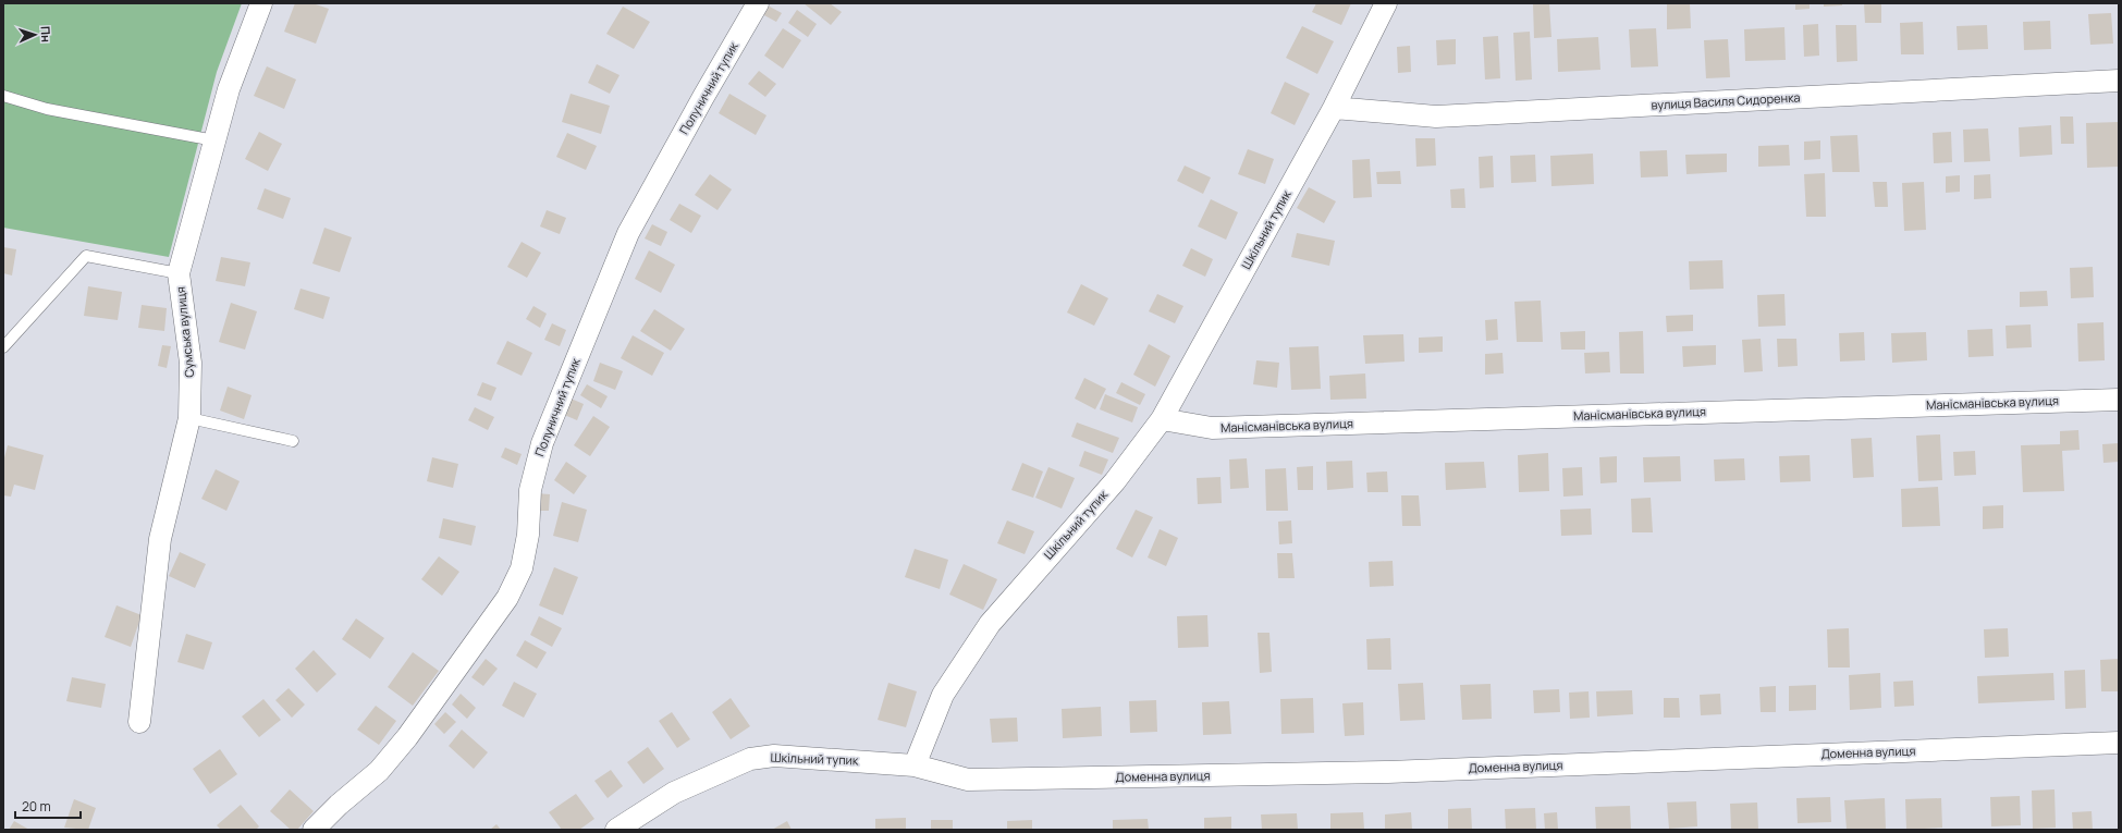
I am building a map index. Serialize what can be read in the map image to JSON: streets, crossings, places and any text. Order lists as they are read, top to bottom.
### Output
{
  "streets": {
    "street": [
      "Полуничний тупик",
      "вулиця Василя Сидоренка",
      "Шкільний тупик",
      "Сумська вулиця",
      "Манісманівська вулиця",
      "Доменна вулиця"
    ]
  },
  "crossings": [
    ["вулиця Василя Сидоренка", "Шкільний тупик"],
    ["Шкільний тупик", "Манісманівська вулиця"],
    ["Шкільний тупик", "Доменна вулиця"]
  ],
  "scale_bar": "20 m",
  "north": "right"
}
